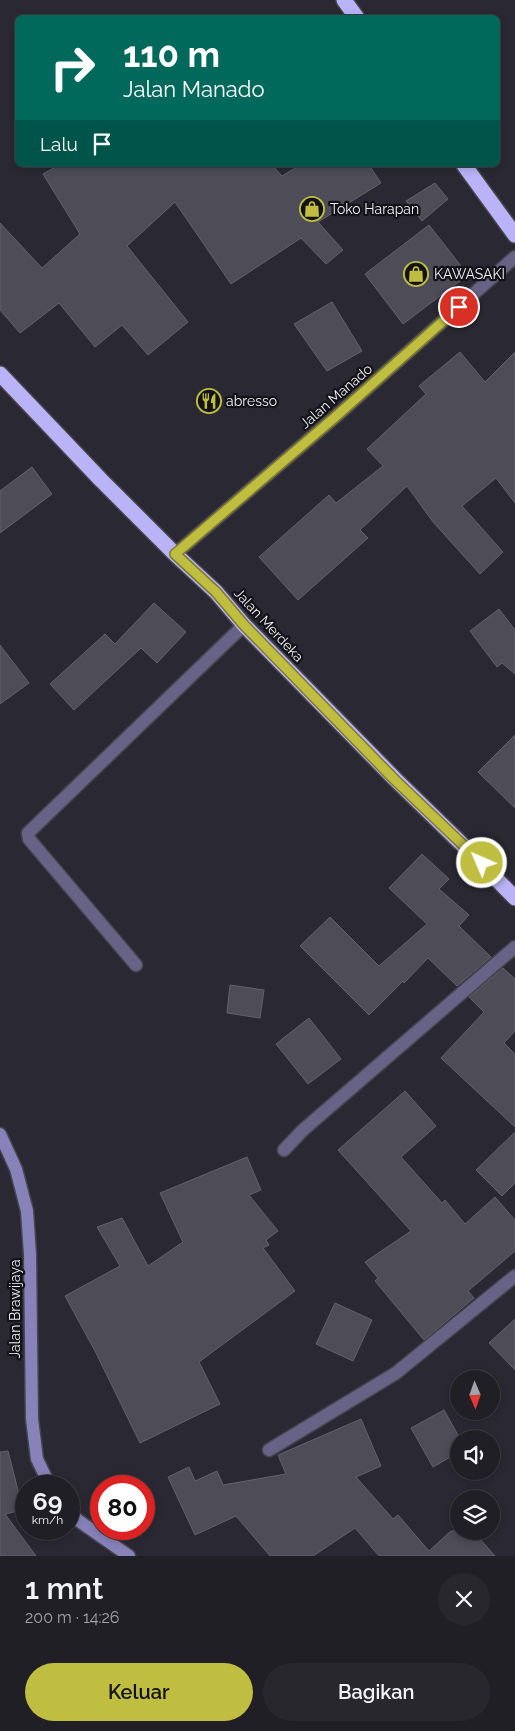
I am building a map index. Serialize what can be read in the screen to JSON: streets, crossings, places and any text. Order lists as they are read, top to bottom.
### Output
{
  "streets": {
    "highway": ["Jalan Merdeka"],
    "street": ["Jalan Manado", "Jalan Brawijaya"]
  },
  "crossings": [
    ["Jalan Manado", "Jalan Merdeka"]
  ],
  "places": {
    "shop": ["Toko Harapan", "KAWASAKI"],
    "restaurant": ["abresso"]
  },
  "north": "bottom",
  "page": {
    "turn": ["110 m", "Jalan Manado"],
    "then": "Lalu",
    "speed": "69 km/h",
    "limit": "80",
    "heading": ["1 mnt", "200 m · 14:26"],
    "buttons": ["Keluar", "Bagikan"]
  }
}
